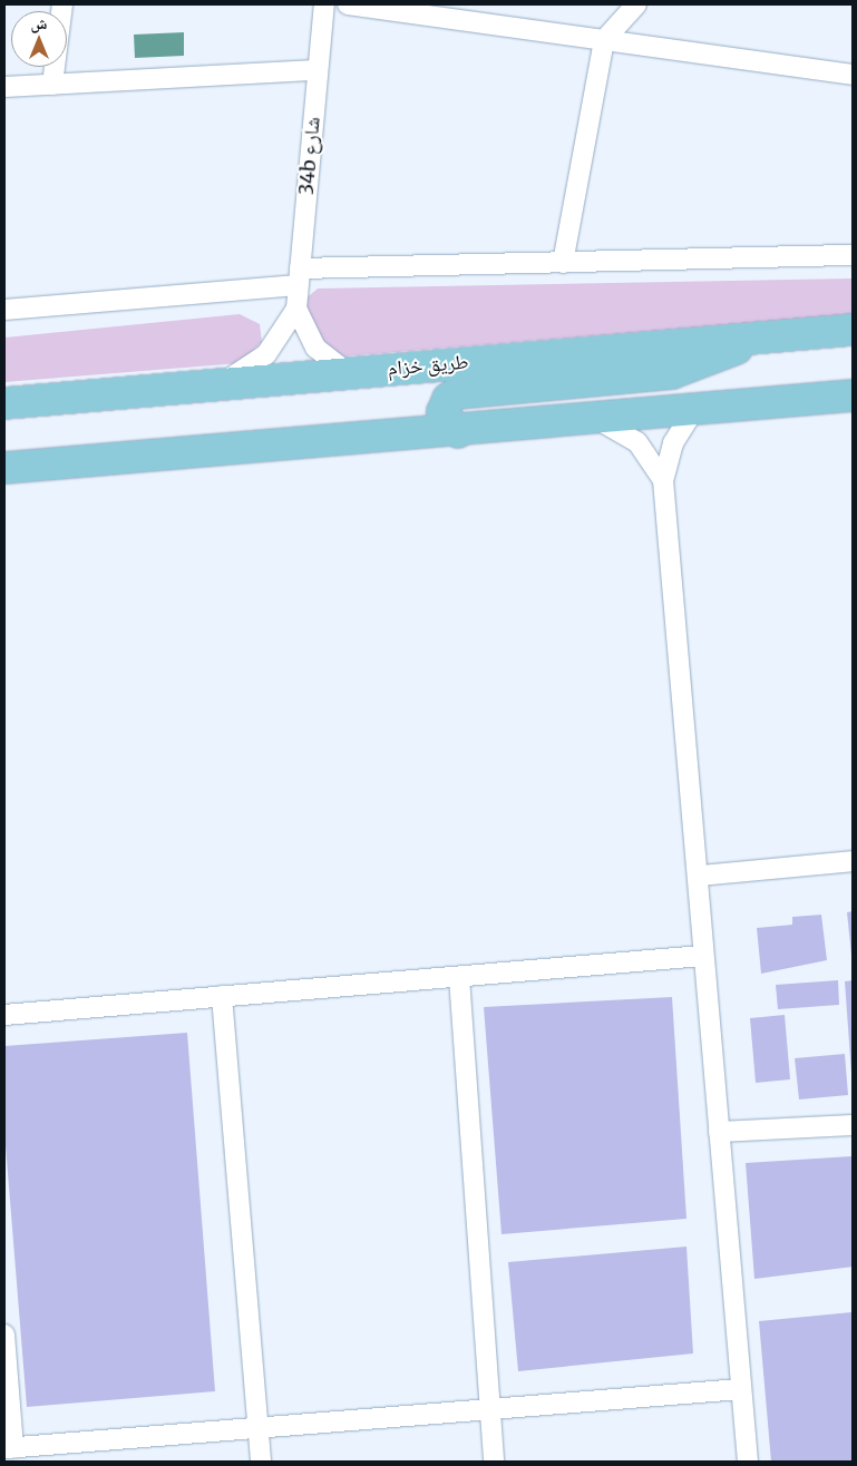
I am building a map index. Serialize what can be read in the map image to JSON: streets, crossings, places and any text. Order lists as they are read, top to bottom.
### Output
{
  "streets": {
    "main road": ["طريق خزام"],
    "street": ["34b شارع"]
  },
  "crossings": [
    ["34b شارع", "طريق خزام"]
  ],
  "north": "top"
}
